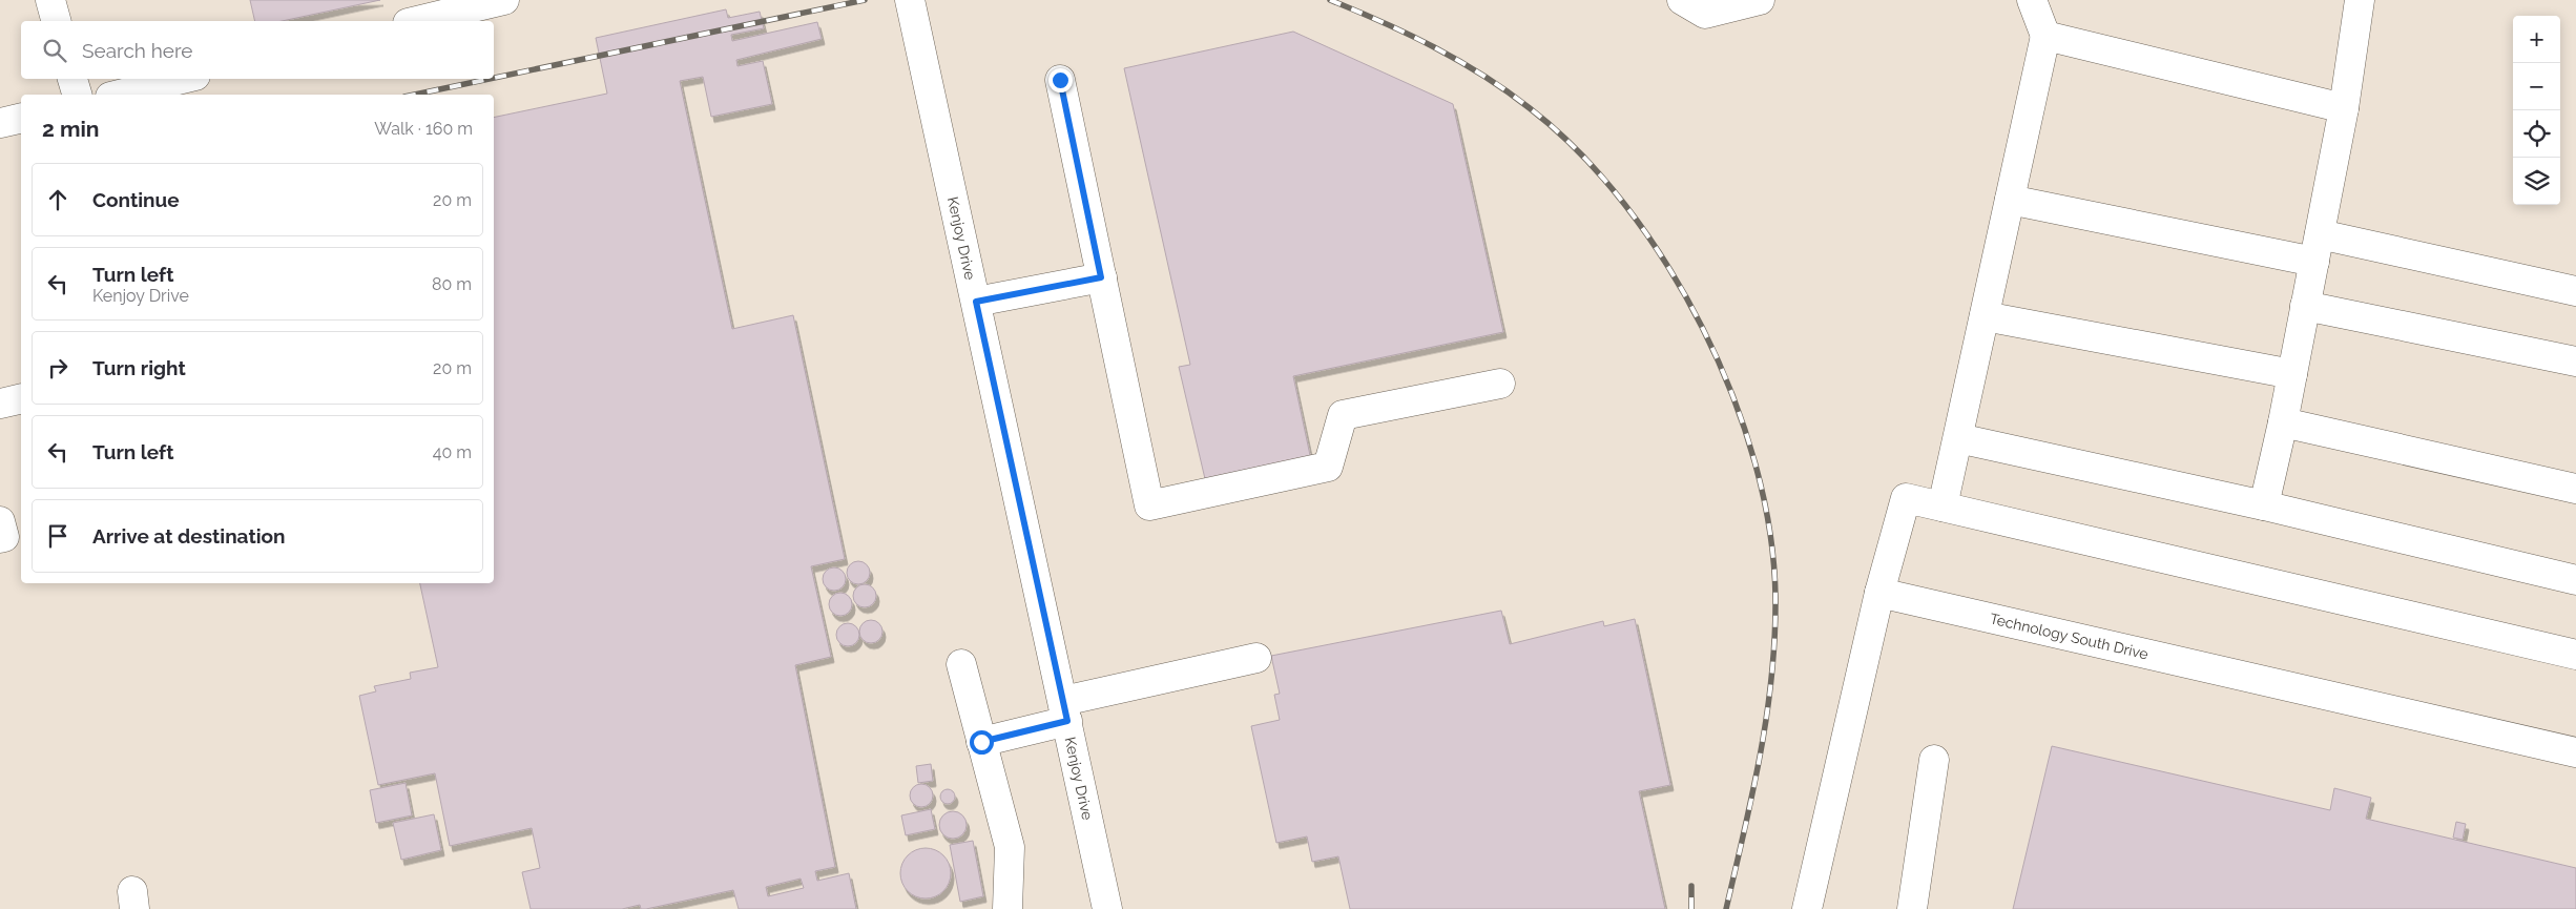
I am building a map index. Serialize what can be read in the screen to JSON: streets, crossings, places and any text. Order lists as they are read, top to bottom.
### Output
{
  "streets": {
    "street": ["Kenjoy Drive", "Technology South Drive"]
  },
  "page": {
    "map_buttons": ["+", "−"],
    "search": "Search here",
    "heading": ["2 min", "Walk · 160 m"],
    "list": [
      ["Continue", "20 m"],
      ["Turn left", "Kenjoy Drive", "80 m"],
      ["Turn right", "20 m"],
      ["Turn left", "40 m"],
      "Arrive at destination"
    ]
  }
}
